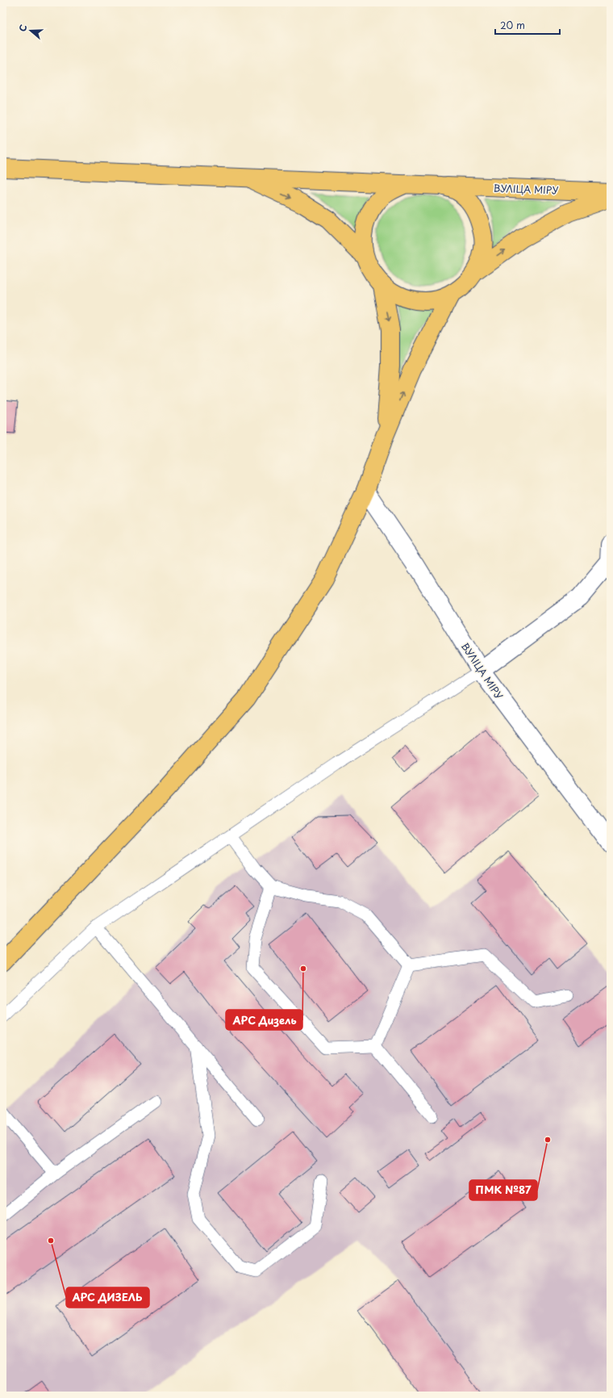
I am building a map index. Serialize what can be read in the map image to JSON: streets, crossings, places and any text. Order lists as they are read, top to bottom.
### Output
{
  "streets": {
    "main road": ["ВУЛІЦА МІРУ"]
  },
  "places": ["АРС Дизель", "ПМК №87", "АРС ДИЗЕЛЬ"],
  "scale_bar": "20 m",
  "north": "left"
}
